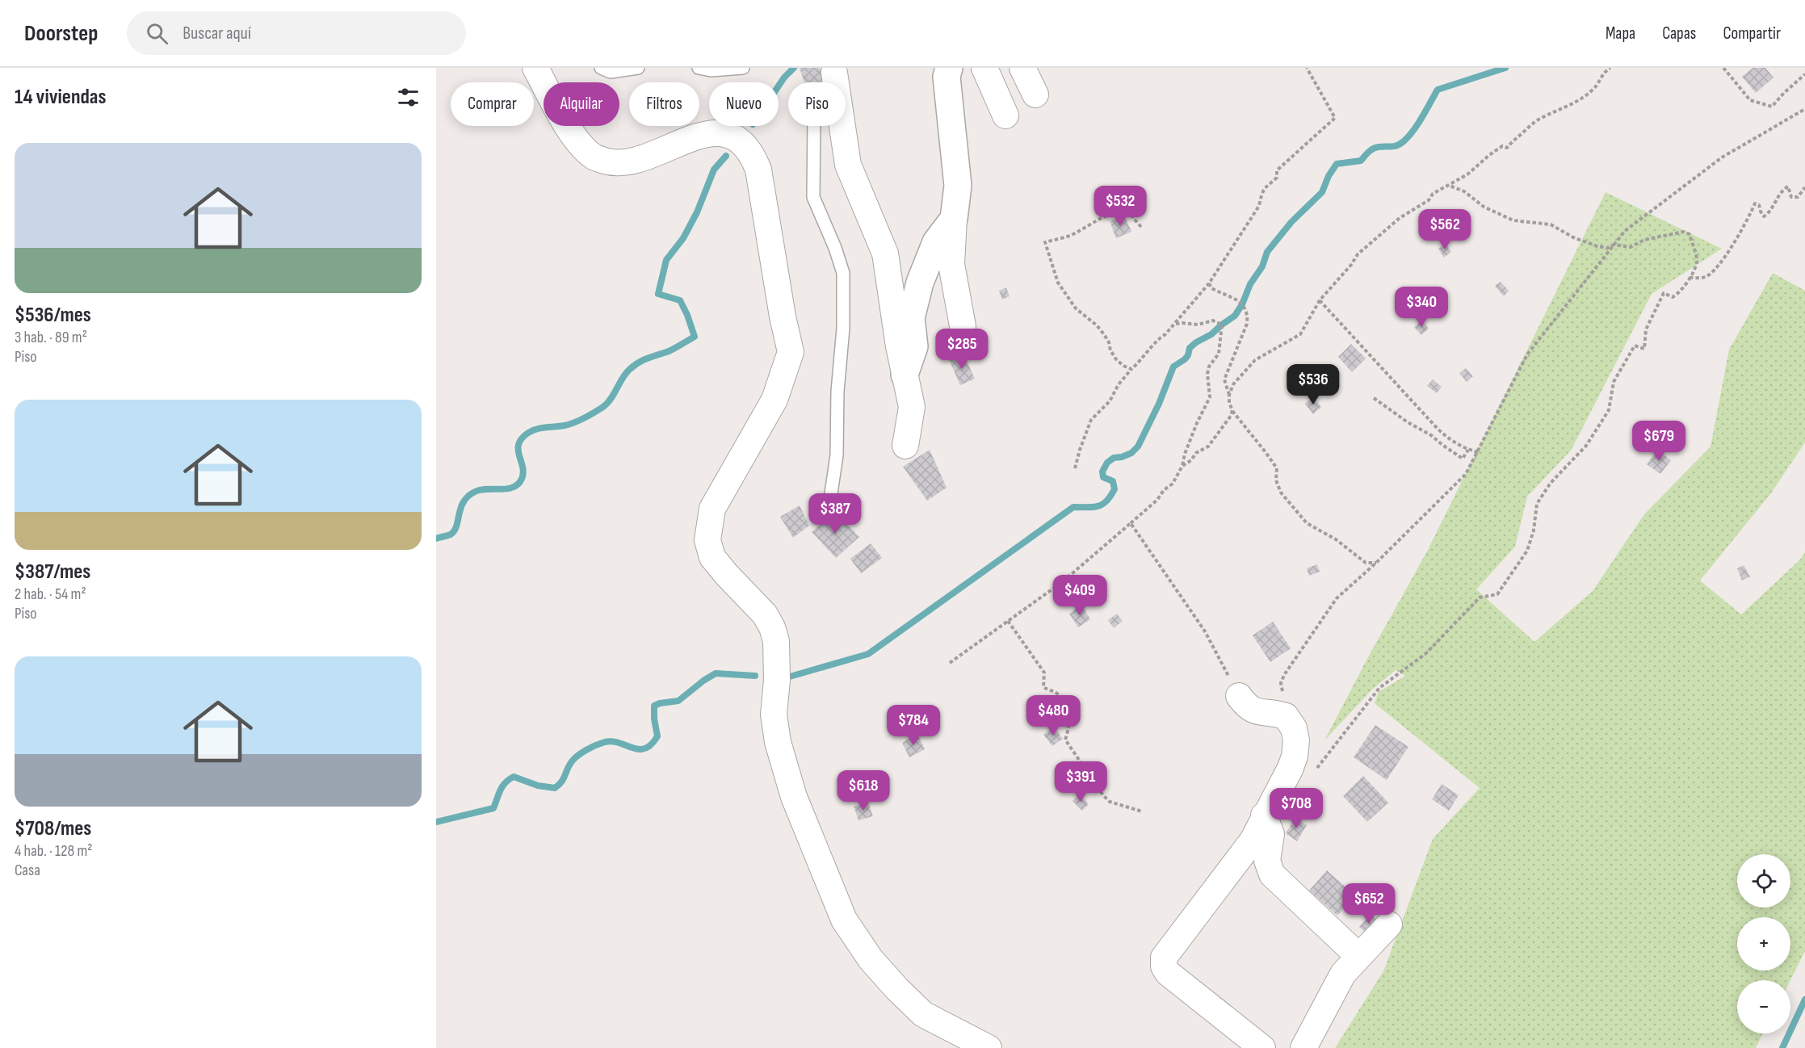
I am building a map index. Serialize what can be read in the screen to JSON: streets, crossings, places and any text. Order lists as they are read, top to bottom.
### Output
{
  "page": {
    "header": "Doorstep",
    "search": "Buscar aquí",
    "nav": ["Mapa", "Capas", "Compartir"],
    "heading": "14 viviendas",
    "chip": [
      "Comprar",
      "Alquilar",
      "Filtros",
      "Nuevo",
      "Piso"
    ],
    "list": [
      {
        "name": "$536/mes",
        "note": "3 hab. · 89 m² · Piso"
      },
      {
        "name": "$387/mes",
        "note": "2 hab. · 54 m² · Piso"
      },
      {
        "name": "$708/mes",
        "note": "4 hab. · 128 m² · Casa"
      }
    ],
    "price": [
      "$532",
      "$562",
      "$340",
      "$285",
      "$536",
      "$679",
      "$387",
      "$409",
      "$480",
      "$784",
      "$391",
      "$618",
      "$708",
      "$652"
    ],
    "map_buttons": ["+", "−"]
  }
}
